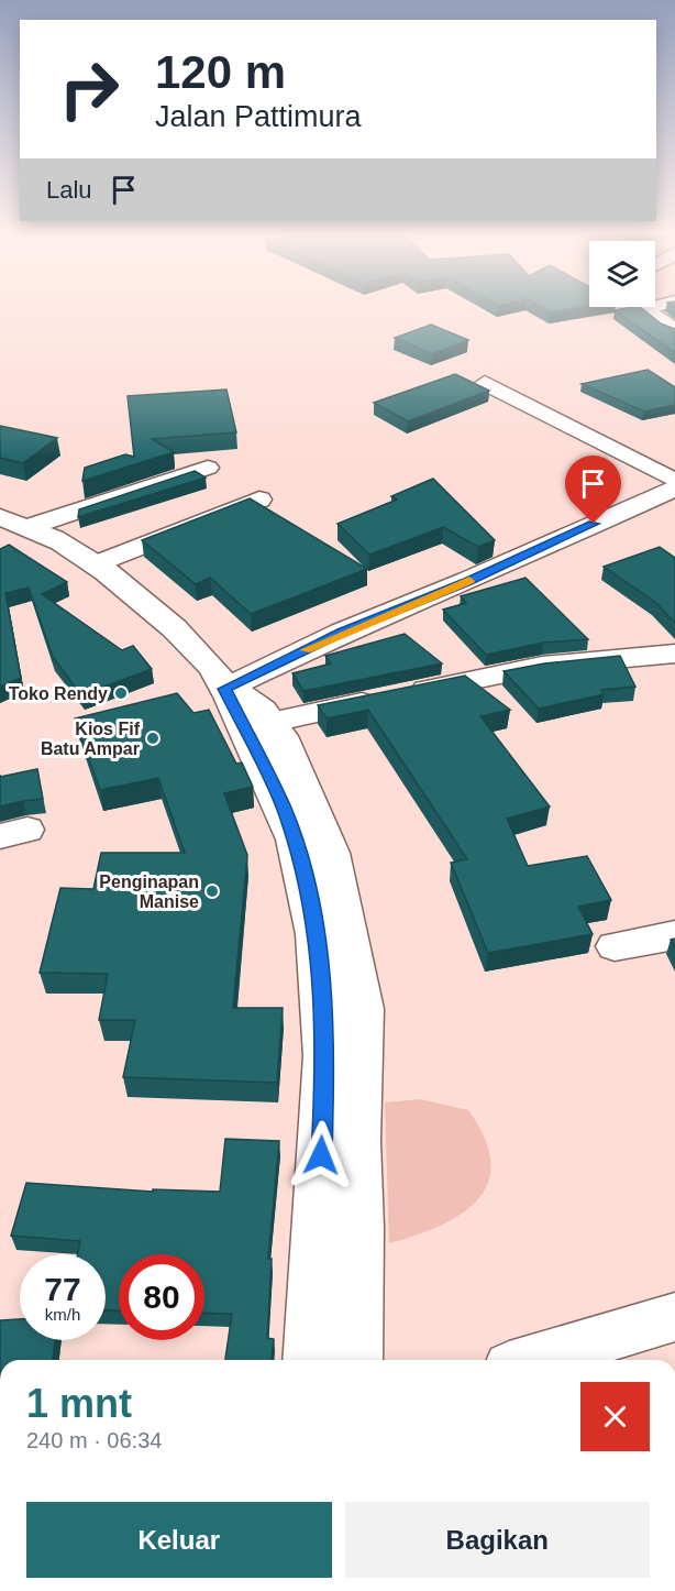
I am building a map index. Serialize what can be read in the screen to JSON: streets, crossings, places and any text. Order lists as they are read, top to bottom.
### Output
{
  "places": ["Toko Rendy", "Kios Fif Batu Ampar", "Penginapan Manise"],
  "page": {
    "turn": ["120 m", "Jalan Pattimura"],
    "then": "Lalu",
    "speed": "77 km/h",
    "limit": "80",
    "heading": ["1 mnt", "240 m · 06:34"],
    "buttons": ["Keluar", "Bagikan"]
  }
}
